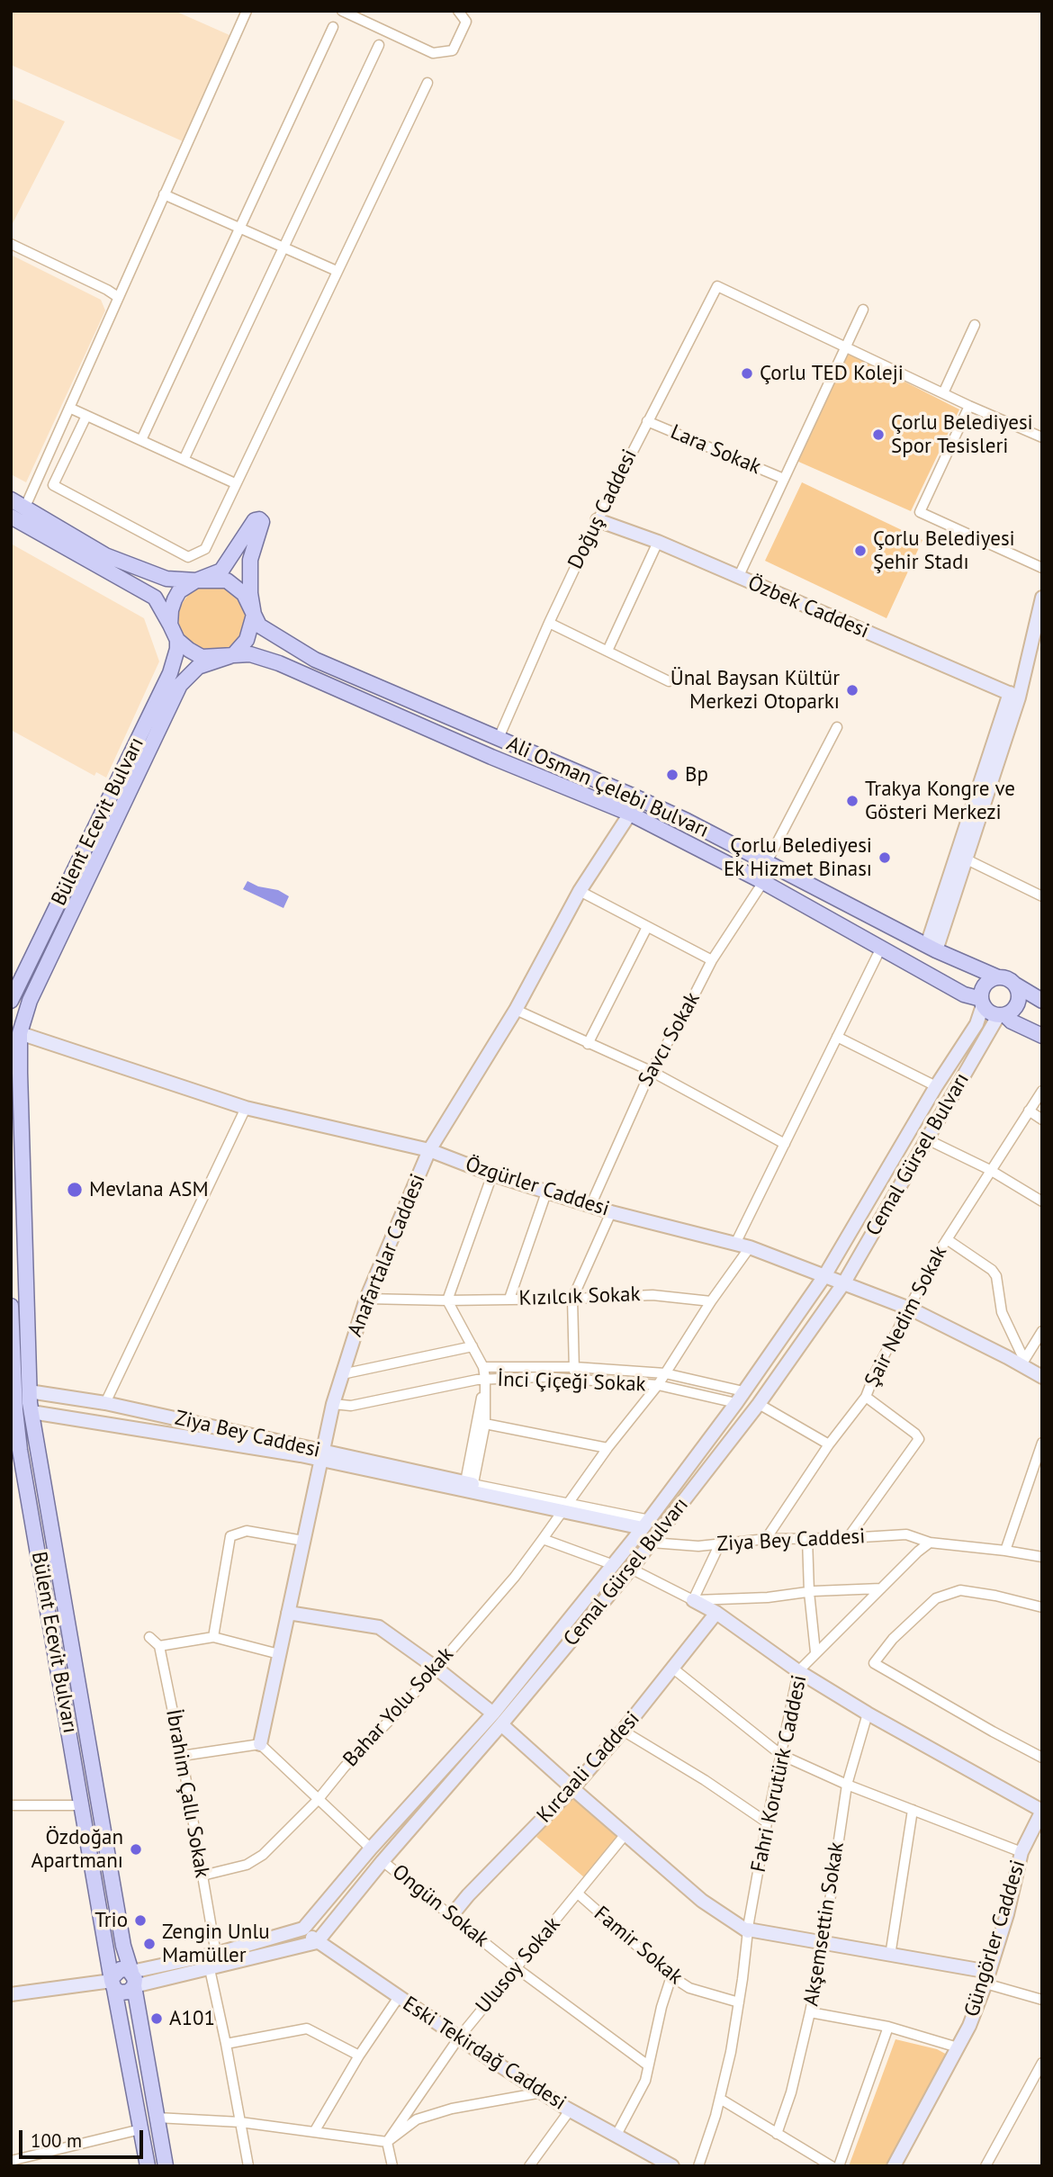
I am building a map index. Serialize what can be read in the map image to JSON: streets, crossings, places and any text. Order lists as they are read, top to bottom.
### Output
{
  "streets": {
    "main road": ["Ali Osman Çelebi Bulvarı", "Bülent Ecevit Bulvarı"],
    "street": [
      "Lara Sokak",
      "Doğuş Caddesi",
      "Özbek Caddesi",
      "Savcı Sokak",
      "Cemal Gürsel Bulvarı",
      "Özgürler Caddesi",
      "Anafartalar Caddesi",
      "Kızılcık Sokak",
      "Şair Nedim Sokak",
      "İnci Çiçeği Sokak",
      "Ziya Bey Caddesi",
      "Bahar Yolu Sokak",
      "Kırcaali Caddesi",
      "Fahri Korutürk Caddesi",
      "İbrahim Çallı Sokak",
      "Ongün Sokak",
      "Akşemsettin Sokak",
      "Güngörler Caddesi",
      "Famir Sokak",
      "Ulusoy Sokak",
      "Eski Tekirdağ Caddesi"
    ]
  },
  "crossings": [
    ["Lara Sokak", "Doğuş Caddesi"],
    ["Doğuş Caddesi", "Özbek Caddesi"],
    ["Doğuş Caddesi", "Ali Osman Çelebi Bulvarı"],
    ["Ali Osman Çelebi Bulvarı", "Bülent Ecevit Bulvarı"],
    ["Ali Osman Çelebi Bulvarı", "Savcı Sokak"],
    ["Ali Osman Çelebi Bulvarı", "Cemal Gürsel Bulvarı"],
    ["Ali Osman Çelebi Bulvarı", "Anafartalar Caddesi"],
    ["Savcı Sokak", "Özgürler Caddesi"],
    ["Cemal Gürsel Bulvarı", "Özgürler Caddesi"],
    ["Cemal Gürsel Bulvarı", "İnci Çiçeği Sokak"],
    ["Cemal Gürsel Bulvarı", "Ziya Bey Caddesi"],
    ["Cemal Gürsel Bulvarı", "Ongün Sokak"],
    ["Cemal Gürsel Bulvarı", "Eski Tekirdağ Caddesi"],
    ["Özgürler Caddesi", "Anafartalar Caddesi"],
    ["Özgürler Caddesi", "Şair Nedim Sokak"],
    ["Özgürler Caddesi", "Bahar Yolu Sokak"],
    ["Anafartalar Caddesi", "Kızılcık Sokak"],
    ["Anafartalar Caddesi", "İnci Çiçeği Sokak"],
    ["Anafartalar Caddesi", "Ziya Bey Caddesi"],
    ["Kızılcık Sokak", "Bahar Yolu Sokak"],
    ["Şair Nedim Sokak", "Ziya Bey Caddesi"],
    ["İnci Çiçeği Sokak", "Bahar Yolu Sokak"],
    ["Ziya Bey Caddesi", "Bahar Yolu Sokak"],
    ["Ziya Bey Caddesi", "Fahri Korutürk Caddesi"],
    ["Bahar Yolu Sokak", "İbrahim Çallı Sokak"],
    ["Kırcaali Caddesi", "Ongün Sokak"],
    ["Fahri Korutürk Caddesi", "Famir Sokak"],
    ["Ongün Sokak", "Ulusoy Sokak"],
    ["Famir Sokak", "Ulusoy Sokak"],
    ["Ulusoy Sokak", "Eski Tekirdağ Caddesi"]
  ],
  "places": [
    "Çorlu TED Koleji",
    "Çorlu Belediyesi Spor Tesisleri",
    "Çorlu Belediyesi Şehir Stadı",
    "Ünal Baysan Kültür Merkezi Otoparkı",
    "Bp",
    "Trakya Kongre ve Gösteri Merkezi",
    "Çorlu Belediyesi Ek Hizmet Binası",
    "Mevlana ASM",
    "Özdoğan Apartmanı",
    "Trio",
    "Zengin Unlu Mamüller",
    "A101"
  ],
  "scale_bar": "100 m"
}
